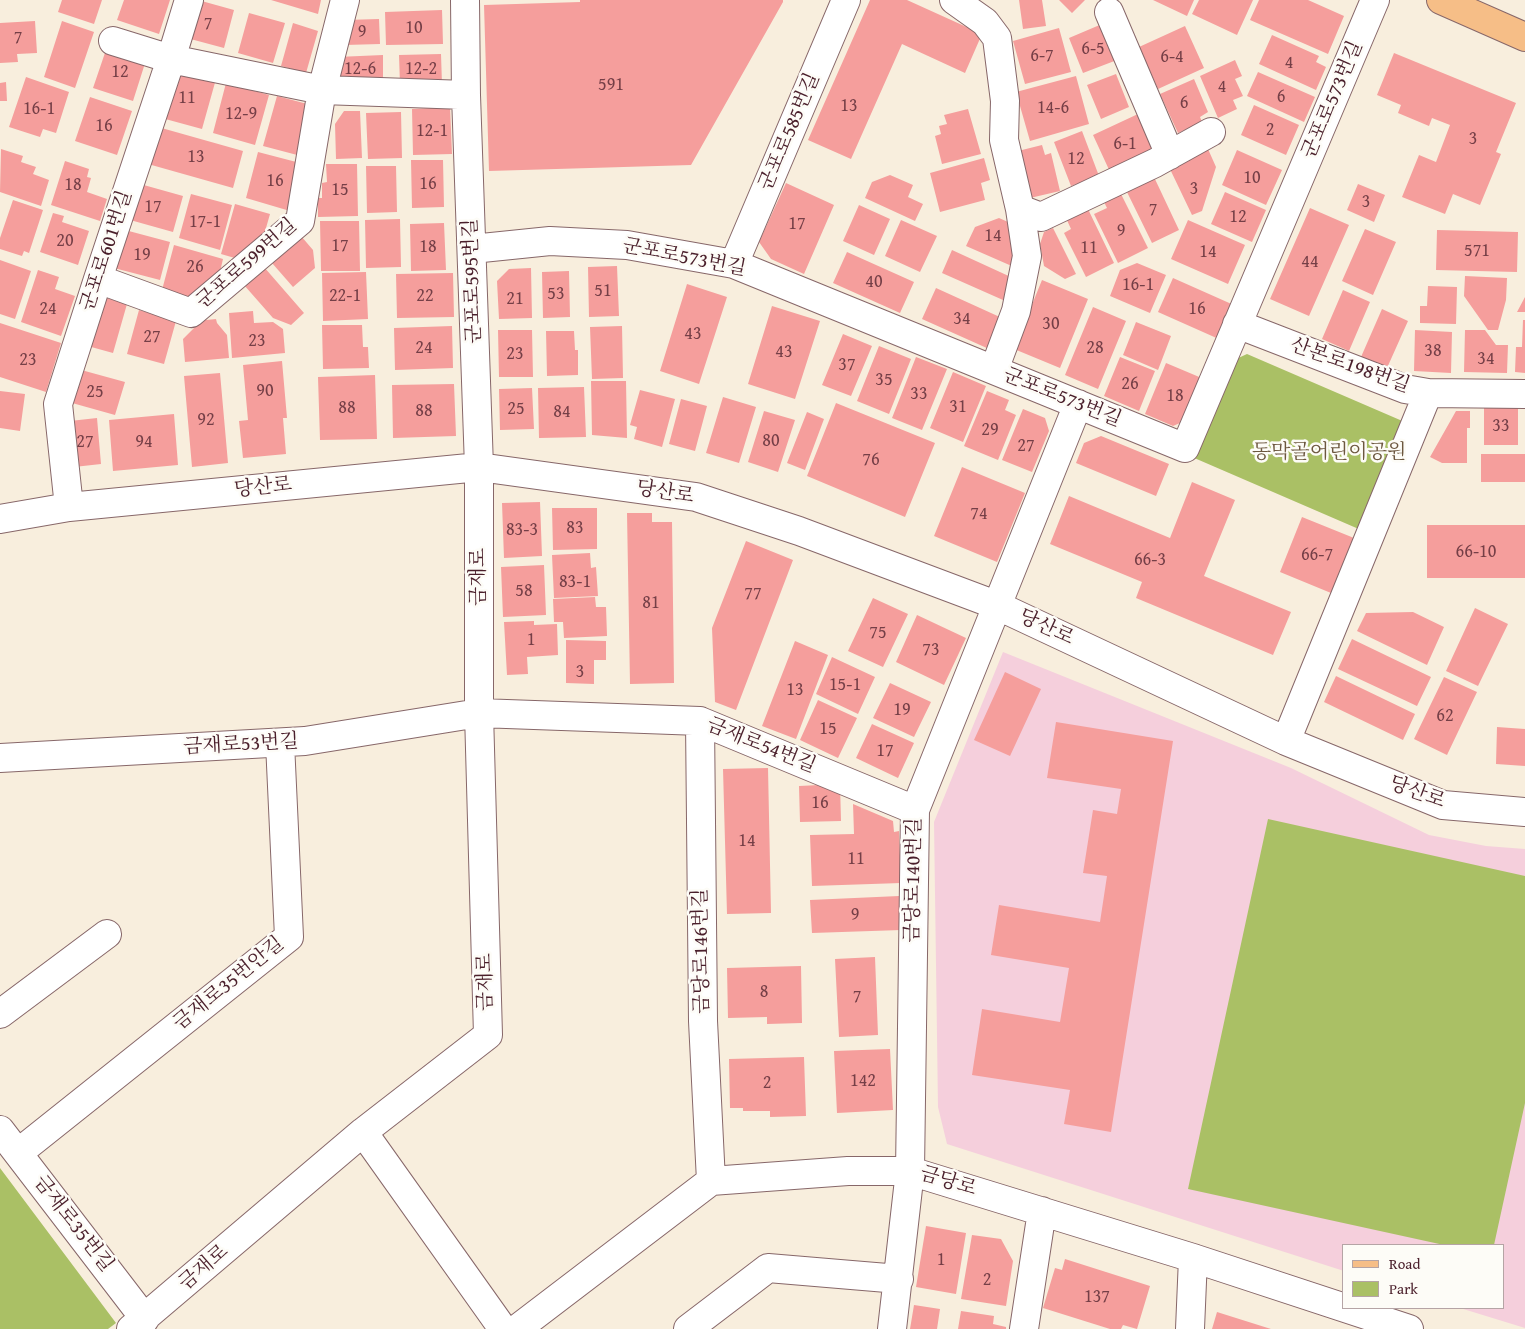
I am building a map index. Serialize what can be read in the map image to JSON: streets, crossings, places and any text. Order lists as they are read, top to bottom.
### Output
{
  "streets": {
    "street": [
      "군포로573번길",
      "군포로585번길",
      "군포로601번길",
      "군포로599번길",
      "군포로595번길",
      "산본로198번길",
      "당산로",
      "금재로",
      "금재로53번길",
      "금재로54번길",
      "금당로140번길",
      "금당로146번길",
      "금재로35번안길",
      "금당로",
      "금재로35번길"
    ]
  },
  "crossings": [
    ["군포로573번길", "군포로585번길"],
    ["군포로573번길", "군포로595번길"],
    ["군포로573번길", "산본로198번길"],
    ["군포로573번길", "금당로140번길"],
    ["군포로601번길", "군포로599번길"],
    ["군포로601번길", "당산로"],
    ["군포로595번길", "당산로"],
    ["군포로595번길", "금재로"],
    ["당산로", "금재로"],
    ["당산로", "금당로140번길"],
    ["금재로", "금재로53번길"],
    ["금재로", "금재로54번길"],
    ["금재로", "금재로35번길"],
    ["금재로53번길", "금재로54번길"],
    ["금재로53번길", "금재로35번안길"],
    ["금재로54번길", "금당로140번길"],
    ["금재로54번길", "금당로146번길"],
    ["금당로140번길", "금당로"],
    ["금당로146번길", "금당로"],
    ["금재로35번안길", "금재로35번길"]
  ],
  "parks": ["동막골어린이공원"],
  "house_numbers": [
    "7",
    "10",
    "9",
    "7",
    "6-5",
    "6-7",
    "6-4",
    "4",
    "12-6",
    "12-2",
    "12",
    "591",
    "4",
    "6",
    "11",
    "6",
    "13",
    "14-6",
    "16-1",
    "12-9",
    "16",
    "2",
    "12-1",
    "3",
    "6-1",
    "13",
    "12",
    "10",
    "16",
    "16",
    "18",
    "3",
    "15",
    "3",
    "17",
    "7",
    "12",
    "17-1",
    "17",
    "9",
    "14",
    "20",
    "17",
    "18",
    "11",
    "571",
    "14",
    "19",
    "44",
    "26",
    "40",
    "16-1",
    "51",
    "53",
    "22-1",
    "22",
    "21",
    "24",
    "16",
    "34",
    "30",
    "43",
    "27",
    "23",
    "24",
    "28",
    "38",
    "43",
    "23",
    "34",
    "23",
    "37",
    "35",
    "26",
    "90",
    "25",
    "33",
    "18",
    "31",
    "88",
    "25",
    "88",
    "84",
    "92",
    "33",
    "29",
    "80",
    "27",
    "94",
    "27",
    "76",
    "74",
    "83",
    "83-3",
    "66-10",
    "66-7",
    "66-3",
    "83-1",
    "58",
    "77",
    "81",
    "75",
    "1",
    "73",
    "3",
    "15-1",
    "13",
    "19",
    "62",
    "15",
    "17",
    "16",
    "14",
    "11",
    "9",
    "8",
    "7",
    "142",
    "2",
    "1",
    "2",
    "137"
  ],
  "legend": ["Road", "Park"]
}
